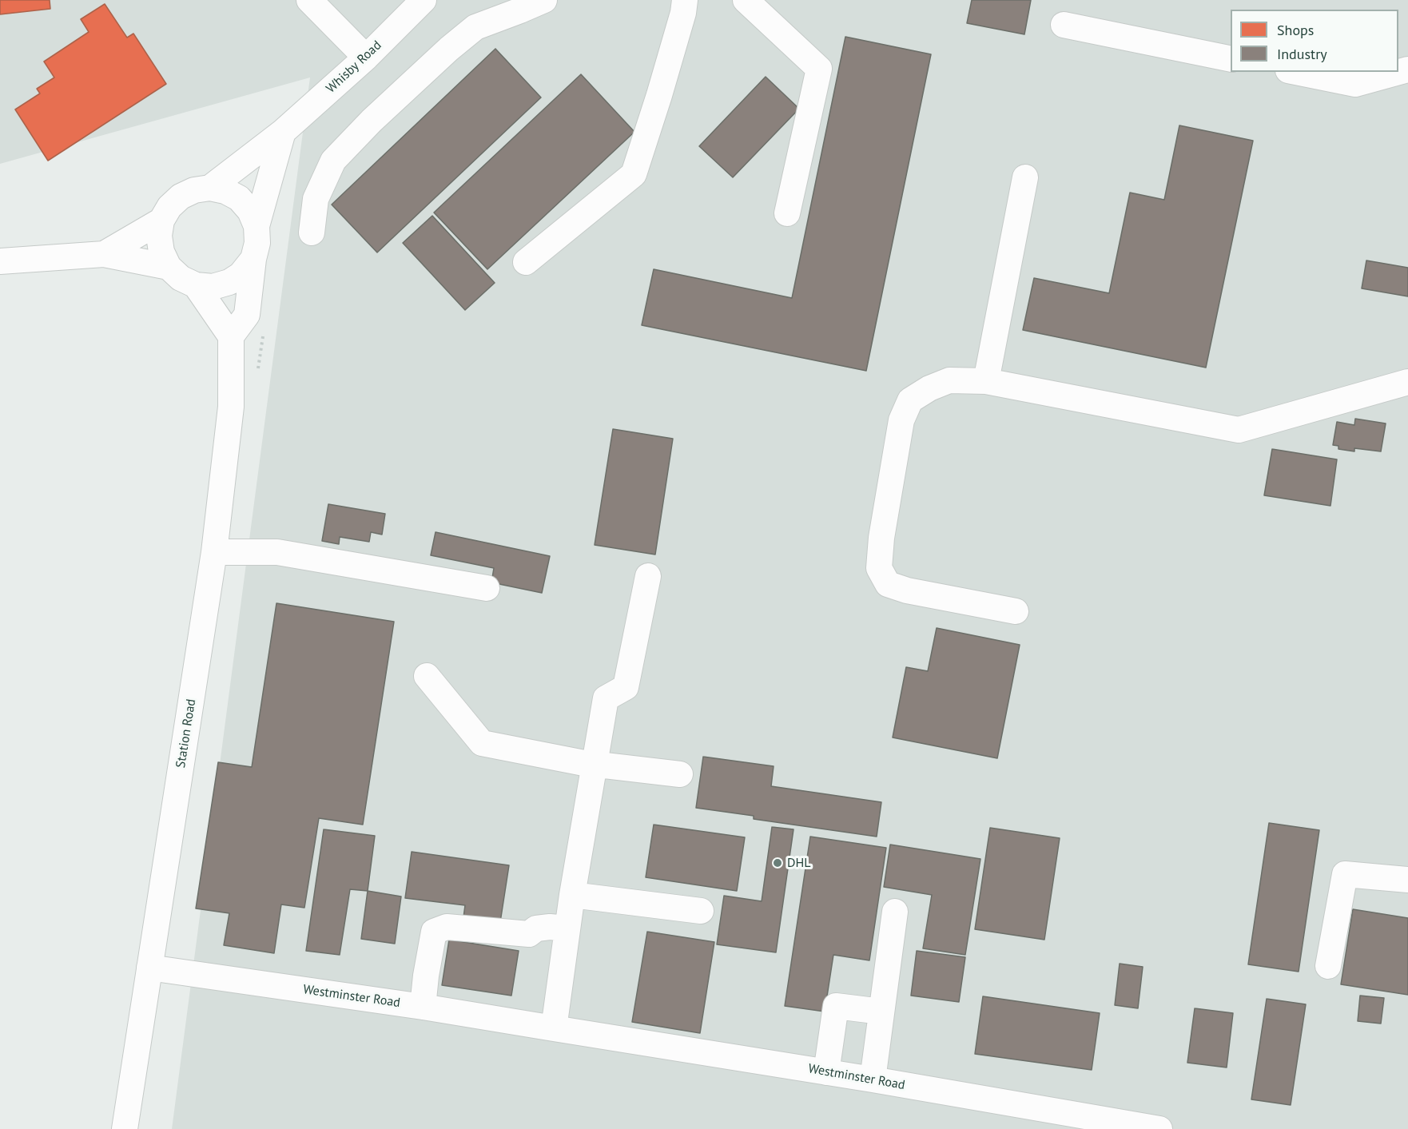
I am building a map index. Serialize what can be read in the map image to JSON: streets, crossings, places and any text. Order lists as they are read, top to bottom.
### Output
{
  "streets": {
    "street": ["Whisby Road", "Station Road", "Westminster Road"]
  },
  "crossings": [
    ["Station Road", "Westminster Road"]
  ],
  "places": ["DHL"],
  "legend": ["Shops", "Industry"]
}
